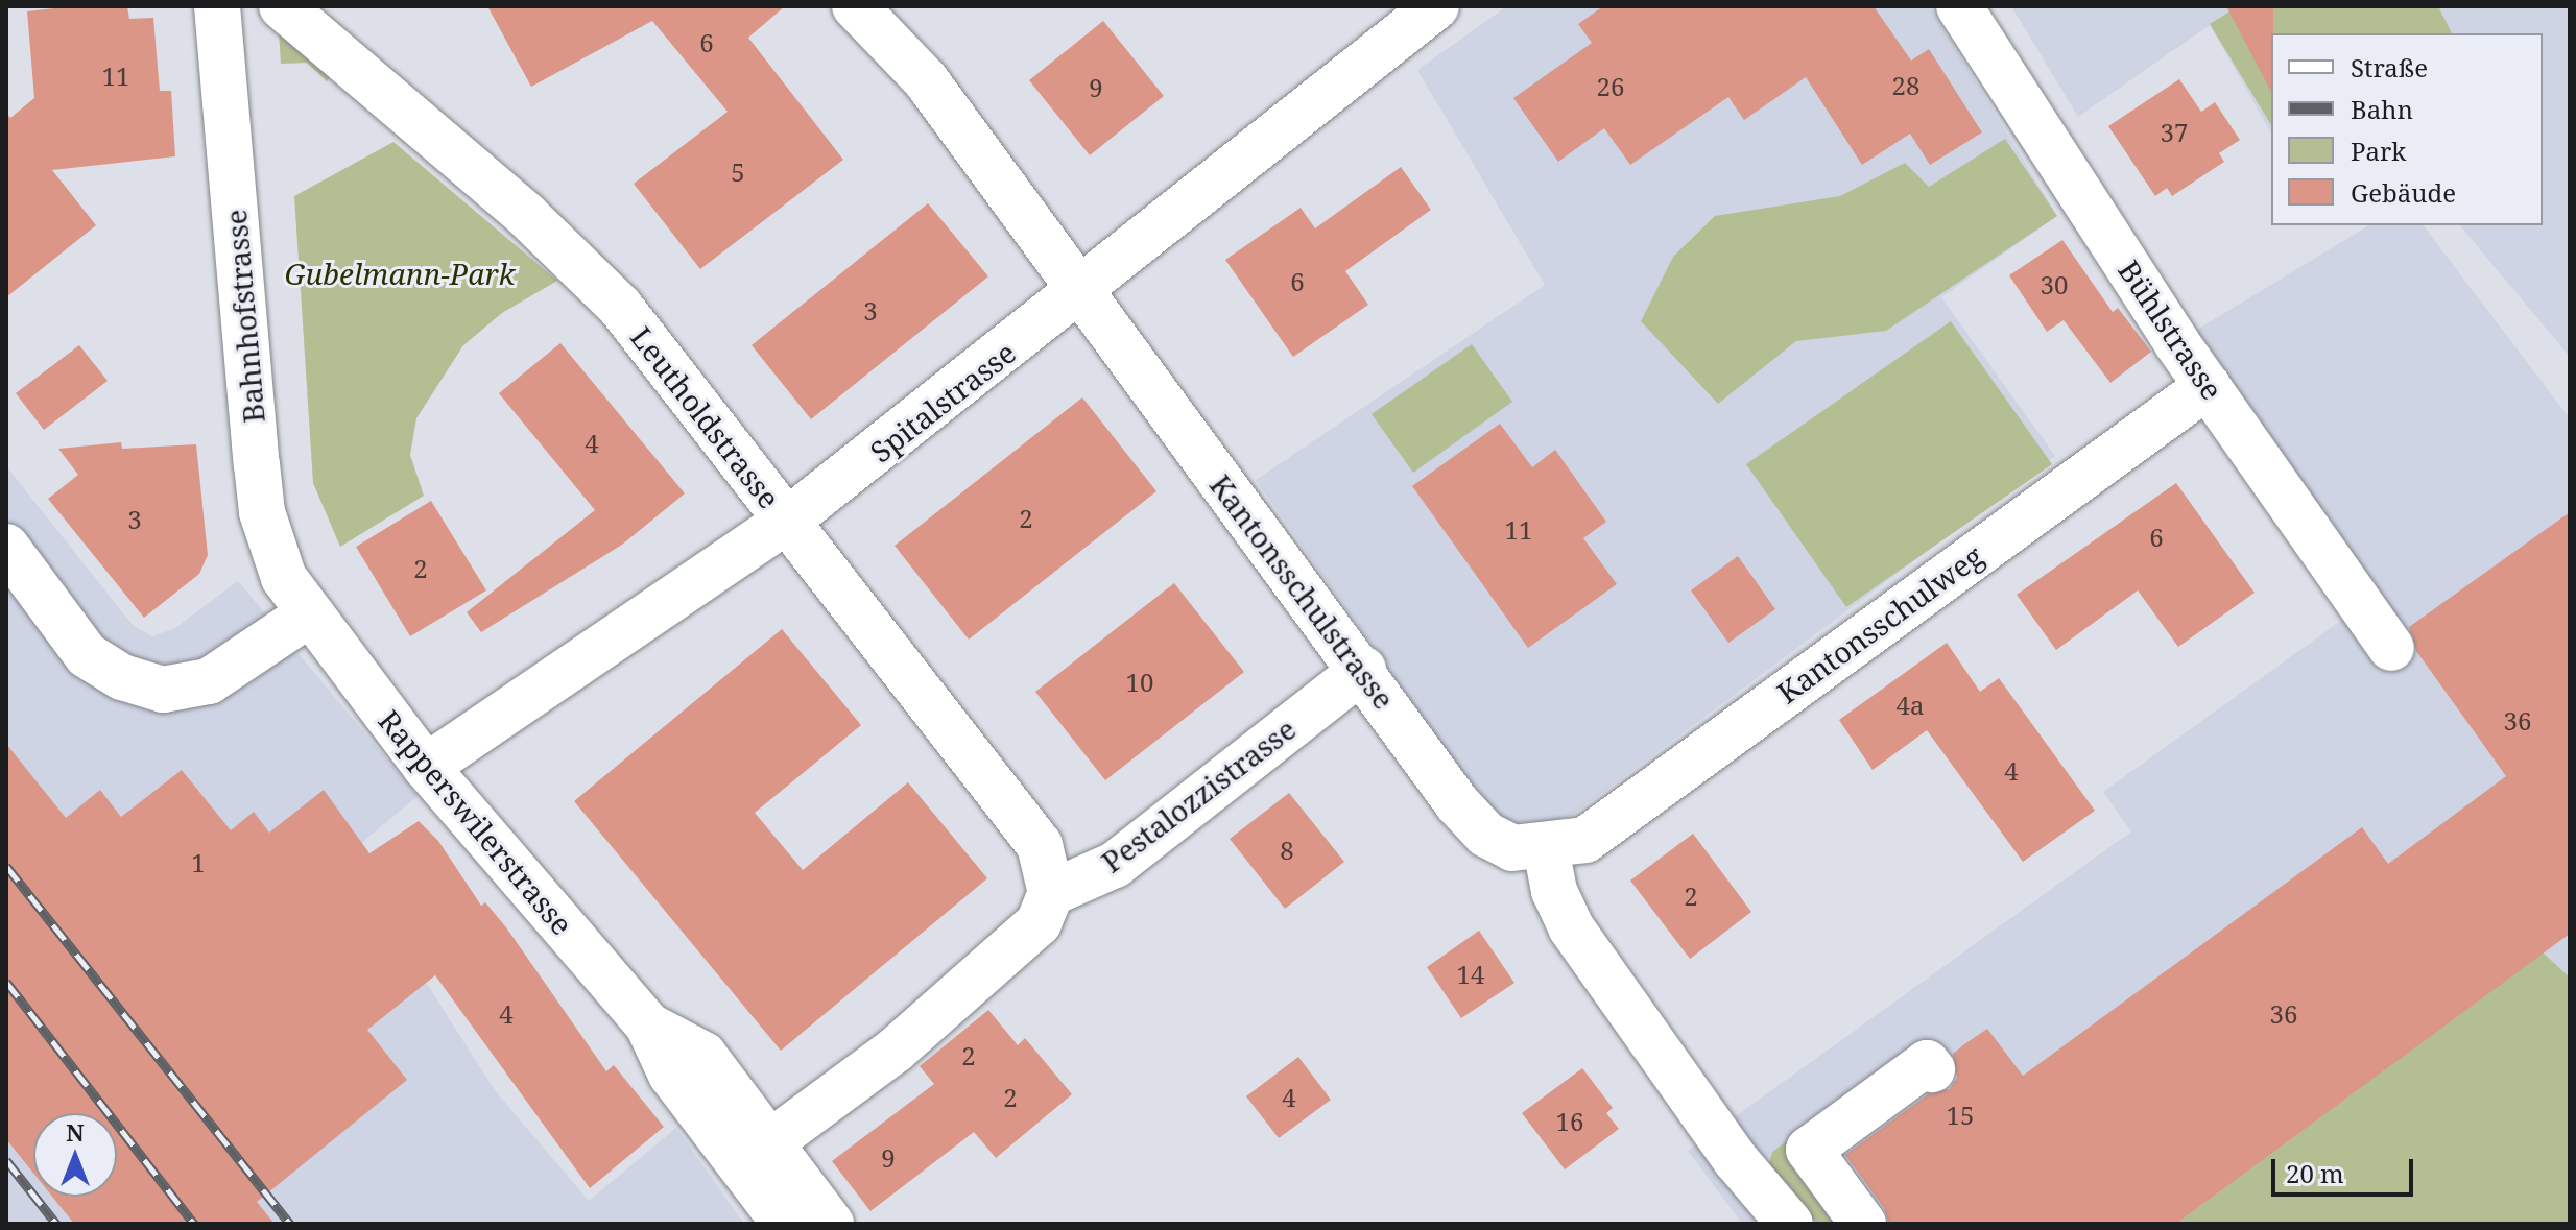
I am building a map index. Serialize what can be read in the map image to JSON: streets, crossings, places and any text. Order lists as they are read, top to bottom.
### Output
{
  "streets": {
    "street": [
      "Bahnhofstrasse",
      "Bühlstrasse",
      "Spitalstrasse",
      "Leutholdstrasse",
      "Kantonsschulstrasse",
      "Kantonsschulweg",
      "Pestalozzistrasse",
      "Rapperswilerstrasse"
    ]
  },
  "crossings": [
    ["Bahnhofstrasse", "Rapperswilerstrasse"],
    ["Bühlstrasse", "Kantonsschulweg"],
    ["Spitalstrasse", "Leutholdstrasse"],
    ["Spitalstrasse", "Kantonsschulstrasse"],
    ["Spitalstrasse", "Rapperswilerstrasse"],
    ["Leutholdstrasse", "Pestalozzistrasse"],
    ["Kantonsschulstrasse", "Kantonsschulweg"],
    ["Kantonsschulstrasse", "Pestalozzistrasse"]
  ],
  "parks": ["Gubelmann-Park"],
  "house_numbers": [
    "6",
    "11",
    "28",
    "26",
    "9",
    "37",
    "5",
    "6",
    "30",
    "3",
    "4",
    "2",
    "3",
    "11",
    "6",
    "2",
    "10",
    "4a",
    "36",
    "4",
    "8",
    "1",
    "2",
    "14",
    "4",
    "36",
    "2",
    "2",
    "4",
    "15",
    "16",
    "9"
  ],
  "legend": [
    "Straße",
    "Bahn",
    "Park",
    "Gebäude"
  ],
  "scale_bar": "20 m",
  "north": "top"
}
